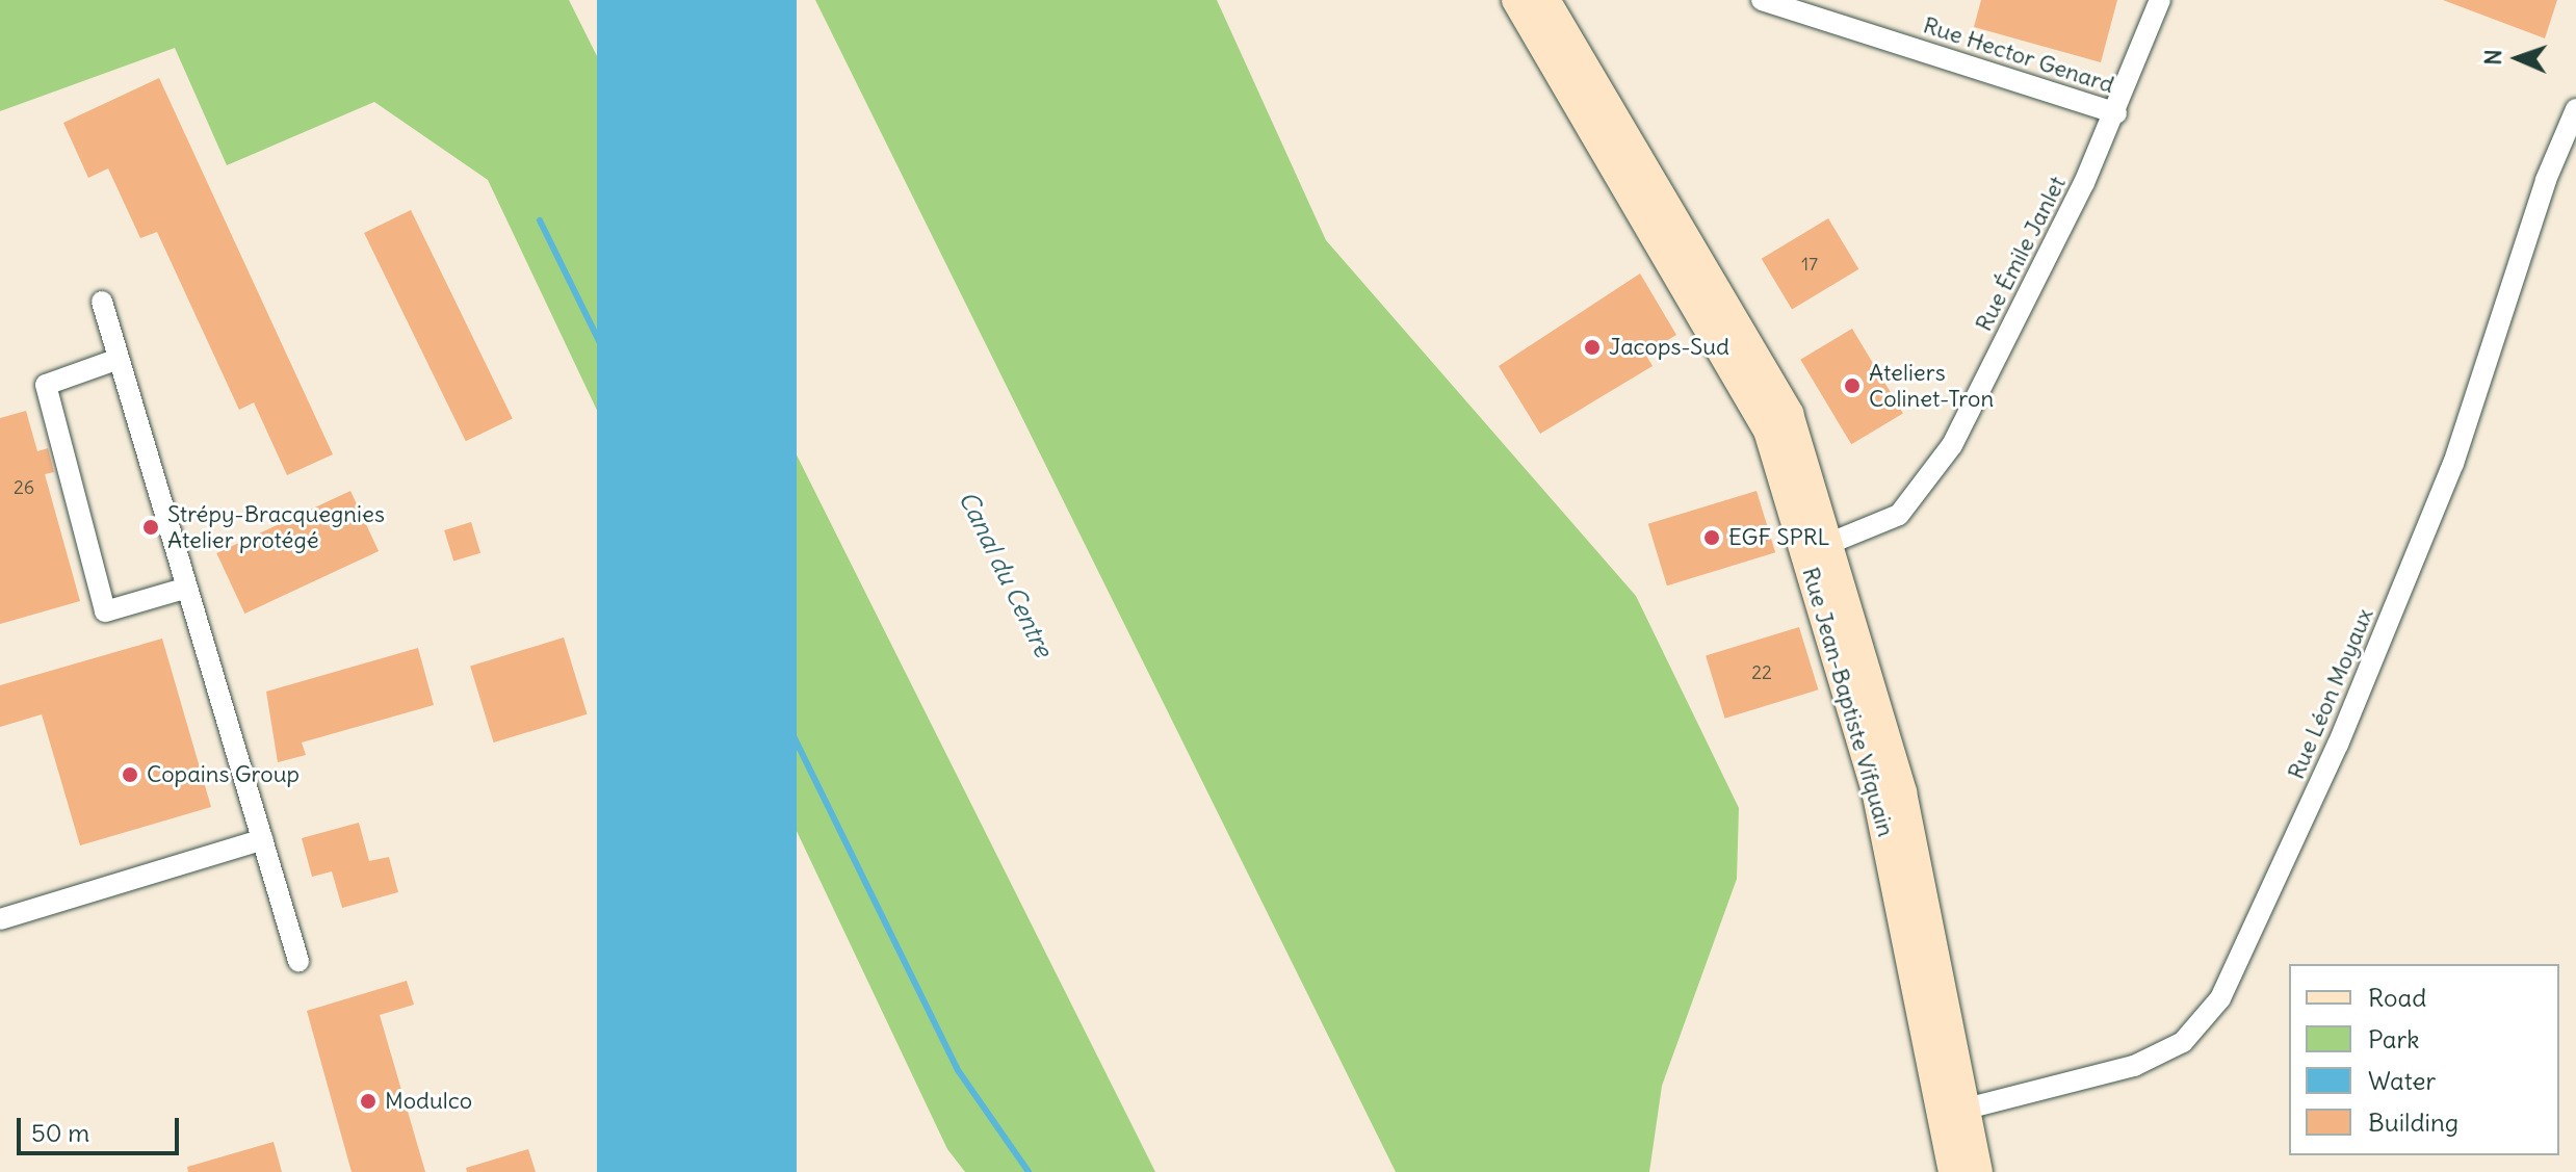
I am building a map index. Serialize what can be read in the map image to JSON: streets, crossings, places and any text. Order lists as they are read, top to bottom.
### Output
{
  "streets": {
    "street": [
      "Rue Hector Genard",
      "Rue Émile Janlet",
      "Rue Léon Moyaux",
      "Rue Jean-Baptiste Vifquain"
    ]
  },
  "crossings": [
    ["Rue Hector Genard", "Rue Émile Janlet"],
    ["Rue Émile Janlet", "Rue Jean-Baptiste Vifquain"],
    ["Rue Léon Moyaux", "Rue Jean-Baptiste Vifquain"]
  ],
  "water": ["Canal du Centre"],
  "places": [
    "Jacops-Sud",
    "Ateliers Colinet-Tron",
    "Strépy-Bracquegnies Atelier protégé",
    "EGF SPRL",
    "Copains Group",
    "Modulco"
  ],
  "house_numbers": ["17", "26", "22"],
  "legend": [
    "Road",
    "Park",
    "Water",
    "Building"
  ],
  "scale_bar": "50 m",
  "north": "left"
}
